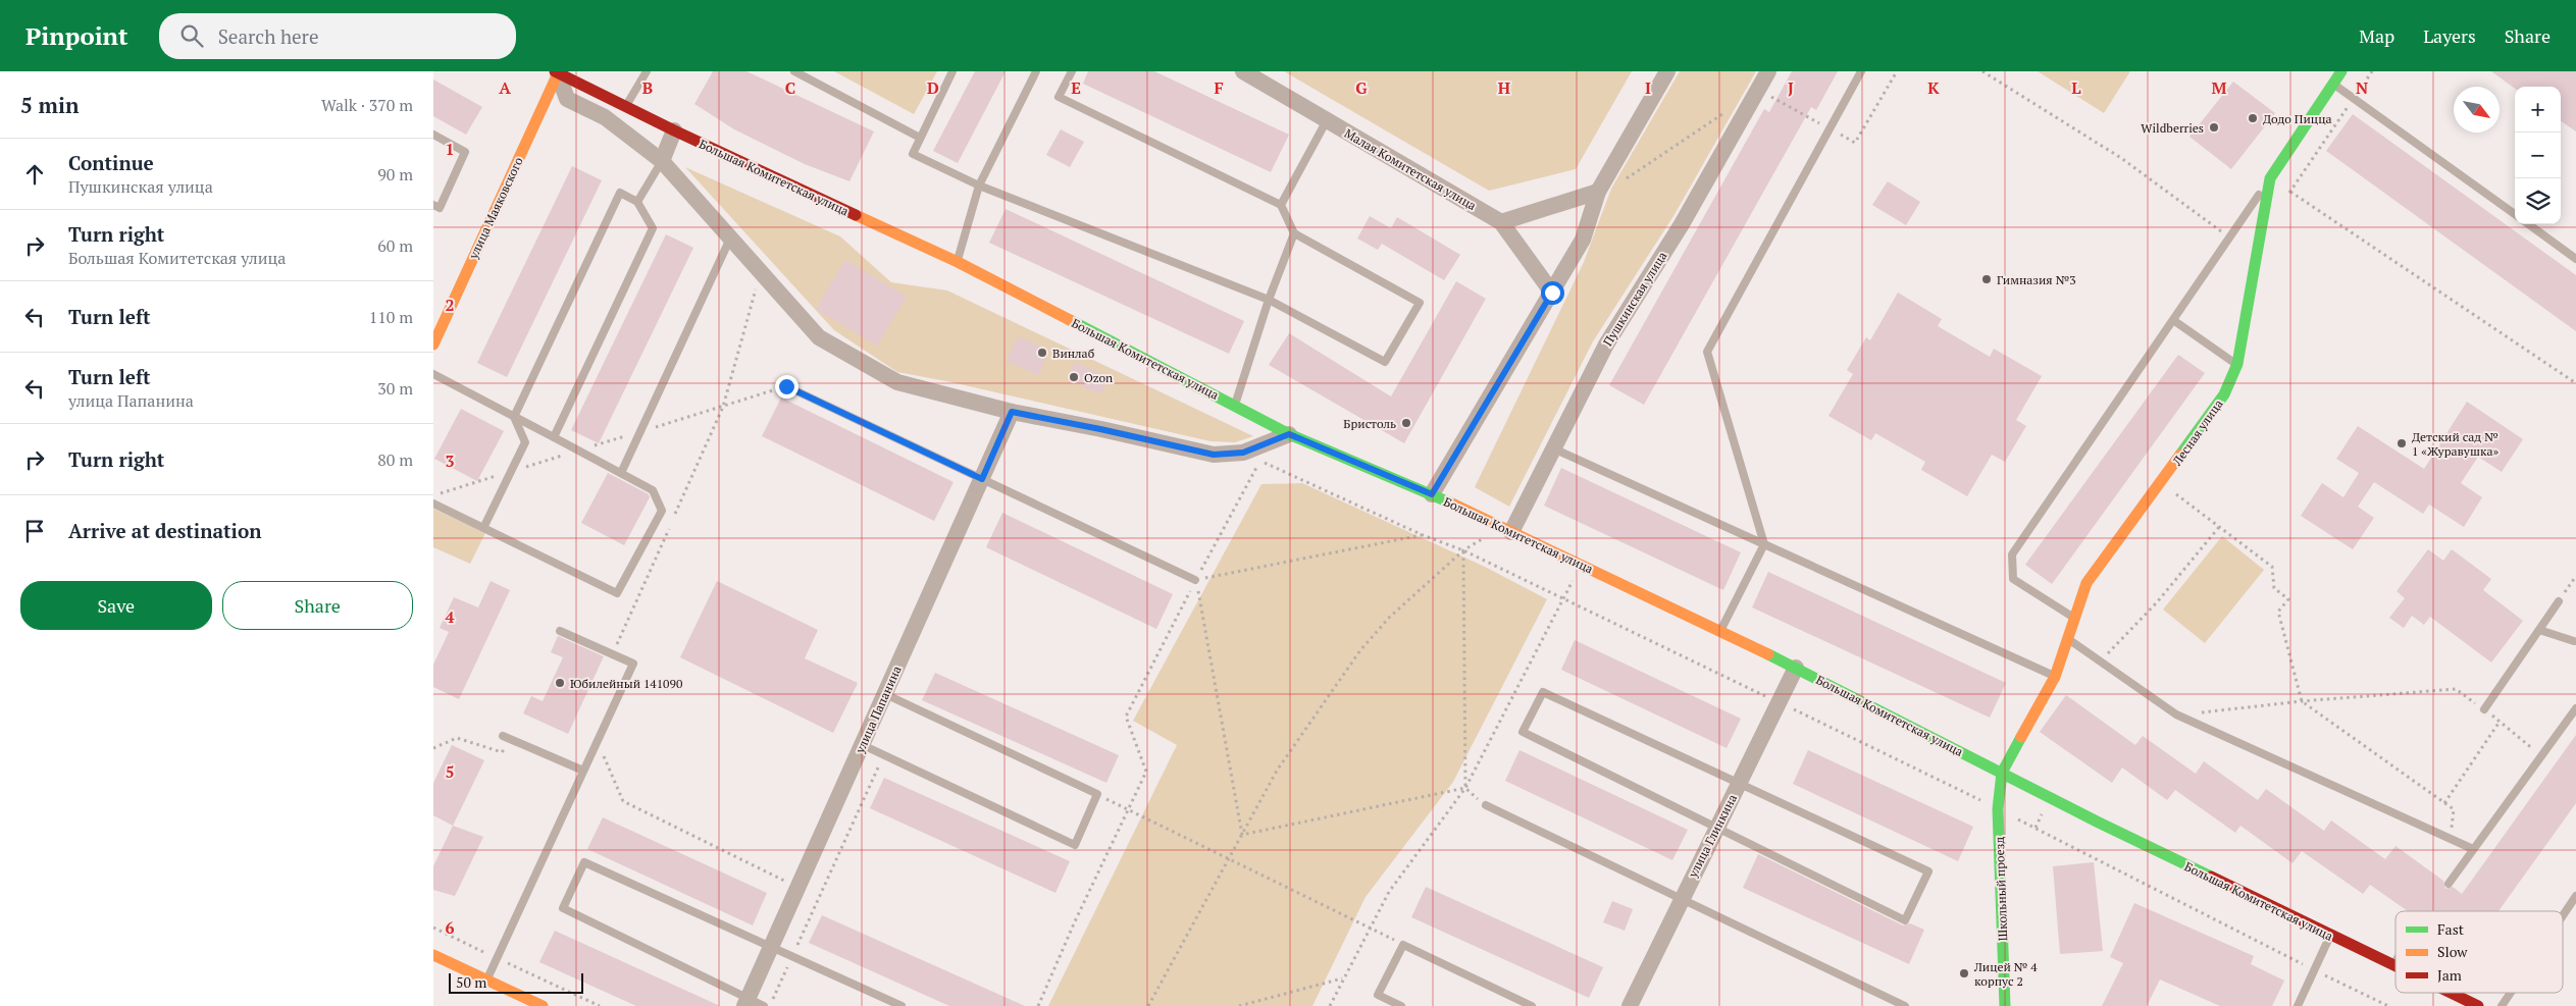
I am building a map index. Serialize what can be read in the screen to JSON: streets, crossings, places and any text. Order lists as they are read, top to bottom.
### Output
{
  "streets": {
    "street": [
      "Малая Комитетская улица",
      "Большая Комитетская улица",
      "улица Маяковского",
      "Пушкинская улица",
      "Лесная улица",
      "улица Папанина",
      "улица Глинкина",
      "Школьный проезд"
    ]
  },
  "crossings": [
    ["Большая Комитетская улица", "улица Маяковского"],
    ["Большая Комитетская улица", "Пушкинская улица"],
    ["Большая Комитетская улица", "Лесная улица"],
    ["Большая Комитетская улица", "улица Глинкина"],
    ["Большая Комитетская улица", "Школьный проезд"],
    ["Лесная улица", "Школьный проезд"]
  ],
  "places": [
    "Додо Пицца",
    "Wildberries",
    "Гимназия №3",
    "Винлаб",
    "Ozon",
    "Бристоль",
    "Детский сад № 1 «Журавушка»",
    "Юбилейный 141090",
    "Лицей № 4 корпус 2"
  ],
  "legend": ["Fast", "Slow", "Jam"],
  "scale_bar": "50 m",
  "north": "bottom right",
  "page": {
    "header": "Pinpoint",
    "search": "Search here",
    "nav": ["Map", "Layers", "Share"],
    "heading": ["5 min", "Walk · 370 m"],
    "map_buttons": ["+", "−"],
    "list": [
      ["Continue", "Пушкинская улица", "90 m"],
      ["Turn right", "Большая Комитетская улица", "60 m"],
      ["Turn left", "110 m"],
      ["Turn left", "улица Папанина", "30 m"],
      ["Turn right", "80 m"],
      "Arrive at destination"
    ],
    "buttons": ["Save", "Share"],
    "scale": "50 m"
  },
  "grid": {
    "columns": [
      "A",
      "B",
      "C",
      "D",
      "E",
      "F",
      "G",
      "H",
      "I",
      "J",
      "K",
      "L",
      "M",
      "N"
    ],
    "rows": [
      "1",
      "2",
      "3",
      "4",
      "5",
      "6"
    ]
  }
}
